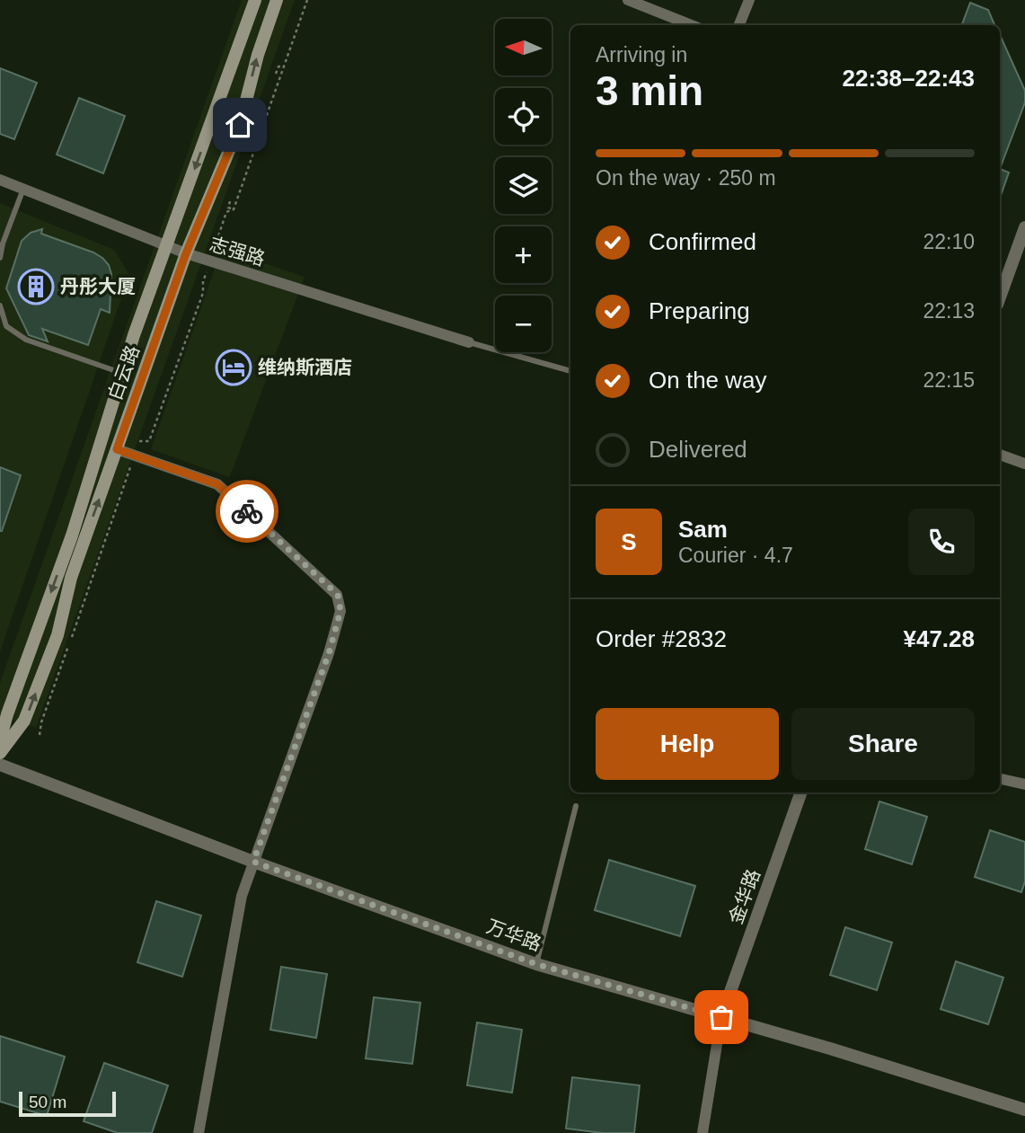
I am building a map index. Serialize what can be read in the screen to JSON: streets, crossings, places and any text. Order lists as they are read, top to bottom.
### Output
{
  "streets": {
    "main road": ["白云路"],
    "street": ["志强路", "金华路", "万华路"]
  },
  "crossings": [
    ["志强路", "白云路"],
    ["金华路", "万华路"]
  ],
  "places": {
    "building": ["丹彤大厦"],
    "hotel": ["维纳斯酒店"]
  },
  "scale_bar": "50 m",
  "north": "left",
  "page": {
    "map_buttons": ["+", "−"],
    "heading": ["3 min", "Arriving in", "22:38–22:43"],
    "panel": [
      "Sam",
      "Courier · 4.7",
      "Order #2832",
      "¥47.28"
    ],
    "bar": "On the way · 250 m",
    "list": [
      ["Confirmed", "22:10"],
      ["Preparing", "22:13"],
      ["On the way", "22:15"],
      "Delivered"
    ],
    "round": "S",
    "buttons": ["Help", "Share"],
    "scale": "50 m"
  }
}
